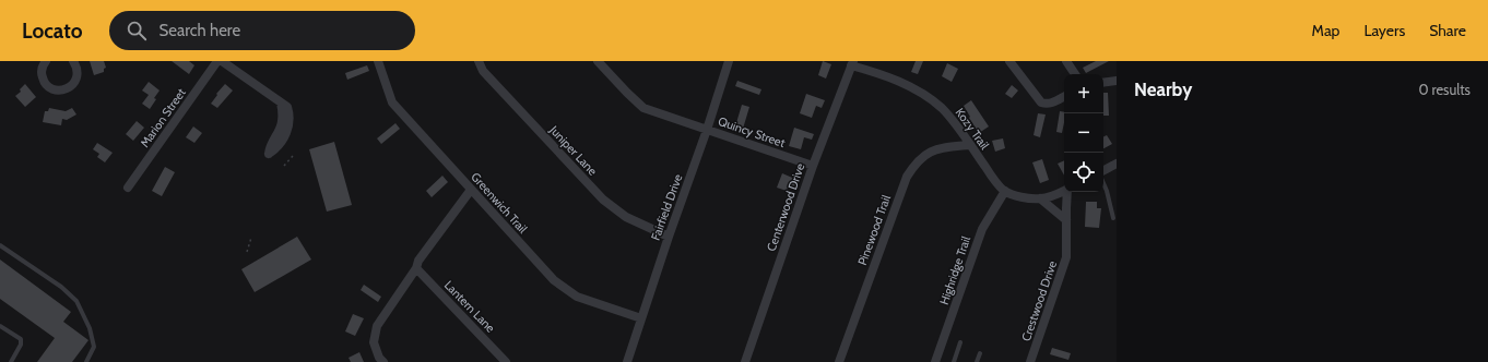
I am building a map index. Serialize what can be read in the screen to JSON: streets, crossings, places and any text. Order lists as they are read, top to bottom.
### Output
{
  "streets": {
    "street": [
      "Marion Street",
      "Kozy Trail",
      "Quincy Street",
      "Juniper Lane",
      "Greenwich Trail",
      "Fairfield Drive",
      "Centerwood Drive",
      "Pinewood Trail",
      "Highridge Trail",
      "Crestwood Drive",
      "Lantern Lane"
    ]
  },
  "crossings": [
    ["Kozy Trail", "Centerwood Drive"],
    ["Kozy Trail", "Pinewood Trail"],
    ["Kozy Trail", "Highridge Trail"],
    ["Quincy Street", "Fairfield Drive"],
    ["Quincy Street", "Centerwood Drive"],
    ["Juniper Lane", "Fairfield Drive"],
    ["Greenwich Trail", "Fairfield Drive"]
  ],
  "page": {
    "header": "Locato",
    "search": "Search here",
    "nav": ["Map", "Layers", "Share"],
    "heading": ["Nearby", "0 results"],
    "map_buttons": ["+", "−"]
  }
}
